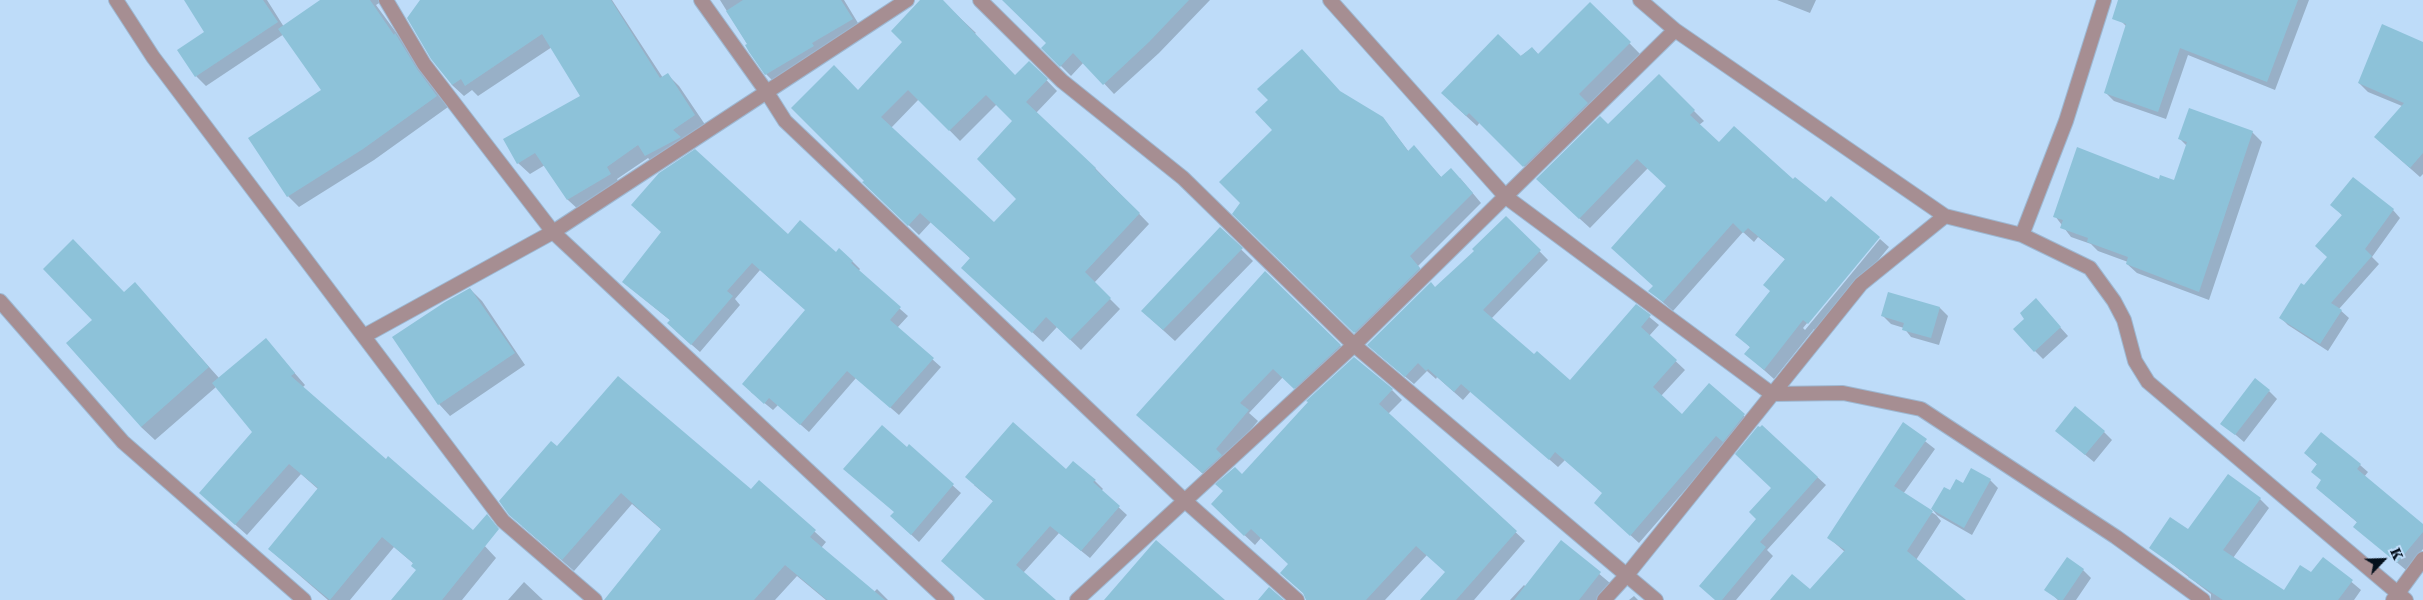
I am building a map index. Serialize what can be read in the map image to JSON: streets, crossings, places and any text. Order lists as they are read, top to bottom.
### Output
{
  "north": "top right"
}
